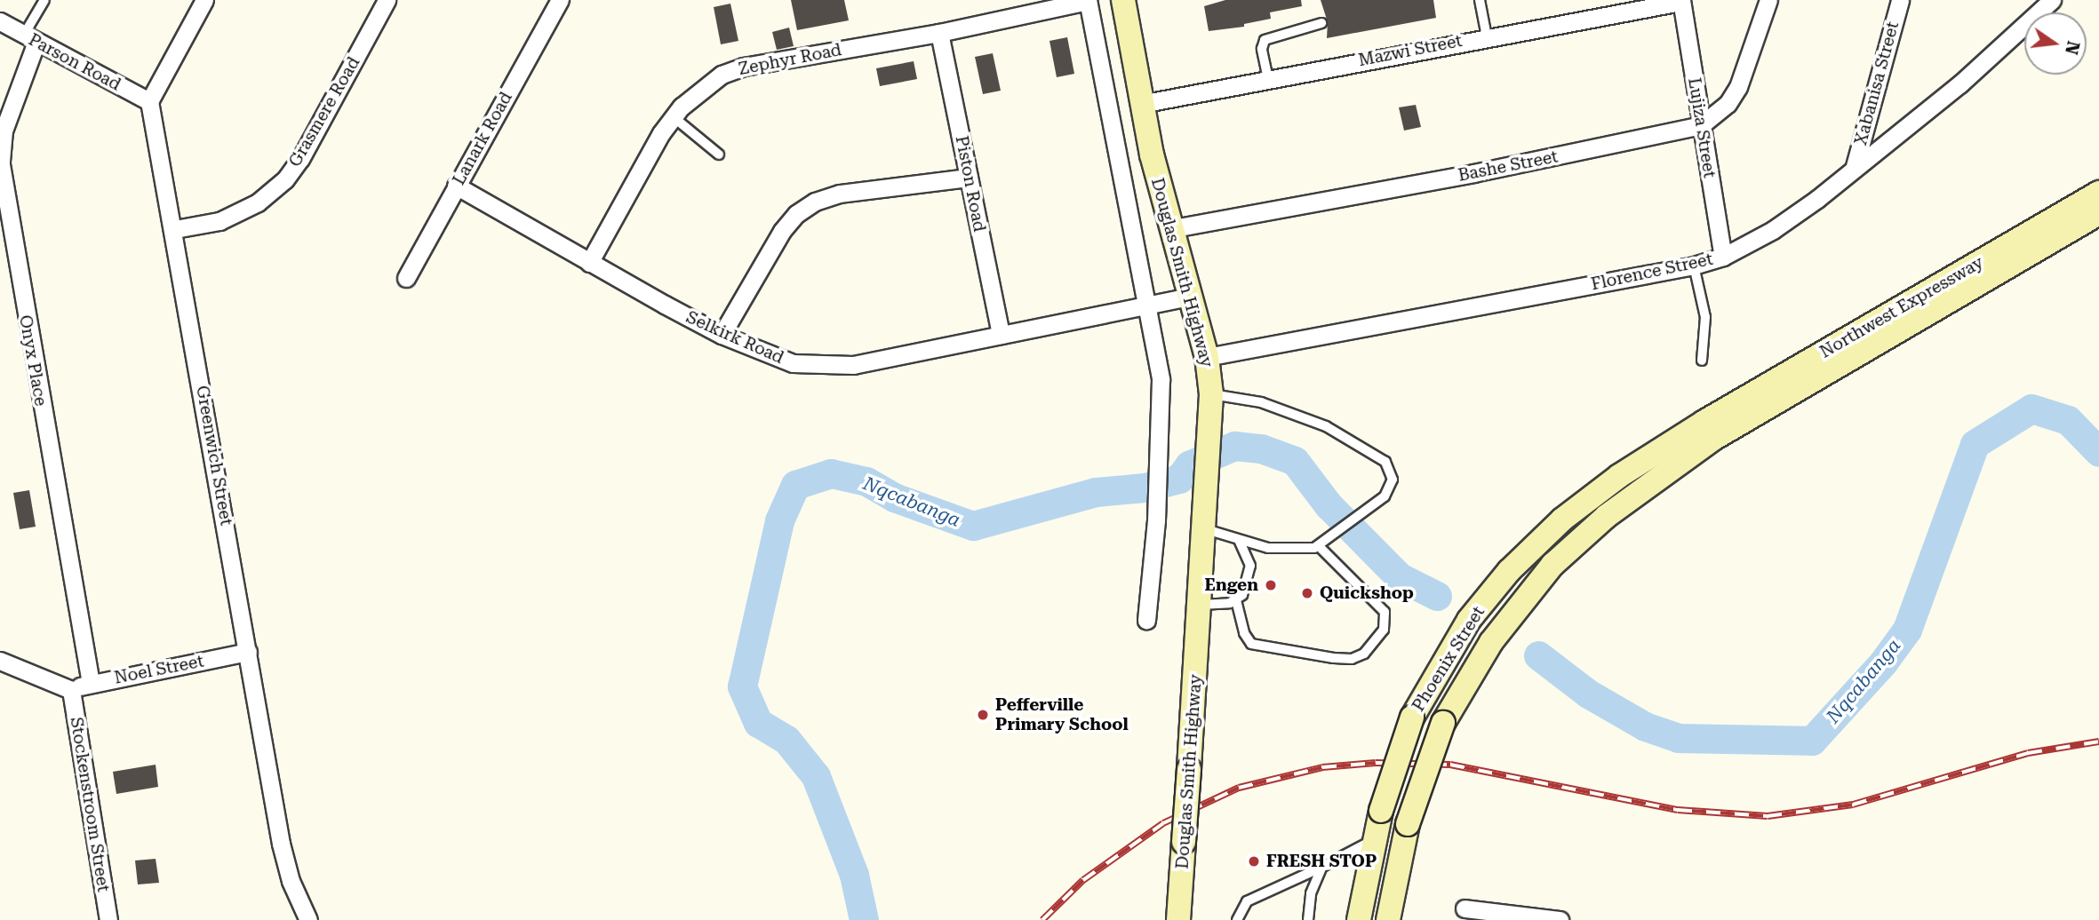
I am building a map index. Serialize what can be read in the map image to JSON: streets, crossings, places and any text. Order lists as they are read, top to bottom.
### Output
{
  "streets": {
    "main road": ["Douglas Smith Highway", "Northwest Expressway", "Phoenix Street"],
    "street": [
      "Mazwi Street",
      "Zephyr Road",
      "Parson Road",
      "Xabanisa Street",
      "Grasmere Road",
      "Lujiza Street",
      "Lanark Road",
      "Bashe Street",
      "Piston Road",
      "Florence Street",
      "Selkirk Road",
      "Onyx Place",
      "Greenwich Street",
      "Noel Street",
      "Stockenstroom Street"
    ]
  },
  "crossings": [
    ["Mazwi Street", "Lujiza Street"],
    ["Mazwi Street", "Douglas Smith Highway"],
    ["Zephyr Road", "Piston Road"],
    ["Zephyr Road", "Selkirk Road"],
    ["Parson Road", "Onyx Place"],
    ["Parson Road", "Greenwich Street"],
    ["Xabanisa Street", "Florence Street"],
    ["Grasmere Road", "Greenwich Street"],
    ["Lujiza Street", "Bashe Street"],
    ["Lujiza Street", "Florence Street"],
    ["Lanark Road", "Selkirk Road"],
    ["Bashe Street", "Douglas Smith Highway"],
    ["Piston Road", "Selkirk Road"],
    ["Florence Street", "Douglas Smith Highway"],
    ["Douglas Smith Highway", "Selkirk Road"],
    ["Northwest Expressway", "Phoenix Street"],
    ["Onyx Place", "Noel Street"],
    ["Greenwich Street", "Noel Street"],
    ["Noel Street", "Stockenstroom Street"]
  ],
  "water": ["Nqcabanga"],
  "places": [
    "Engen",
    "Quickshop",
    "Pefferville Primary School",
    "FRESH STOP"
  ],
  "north": "right"
}
